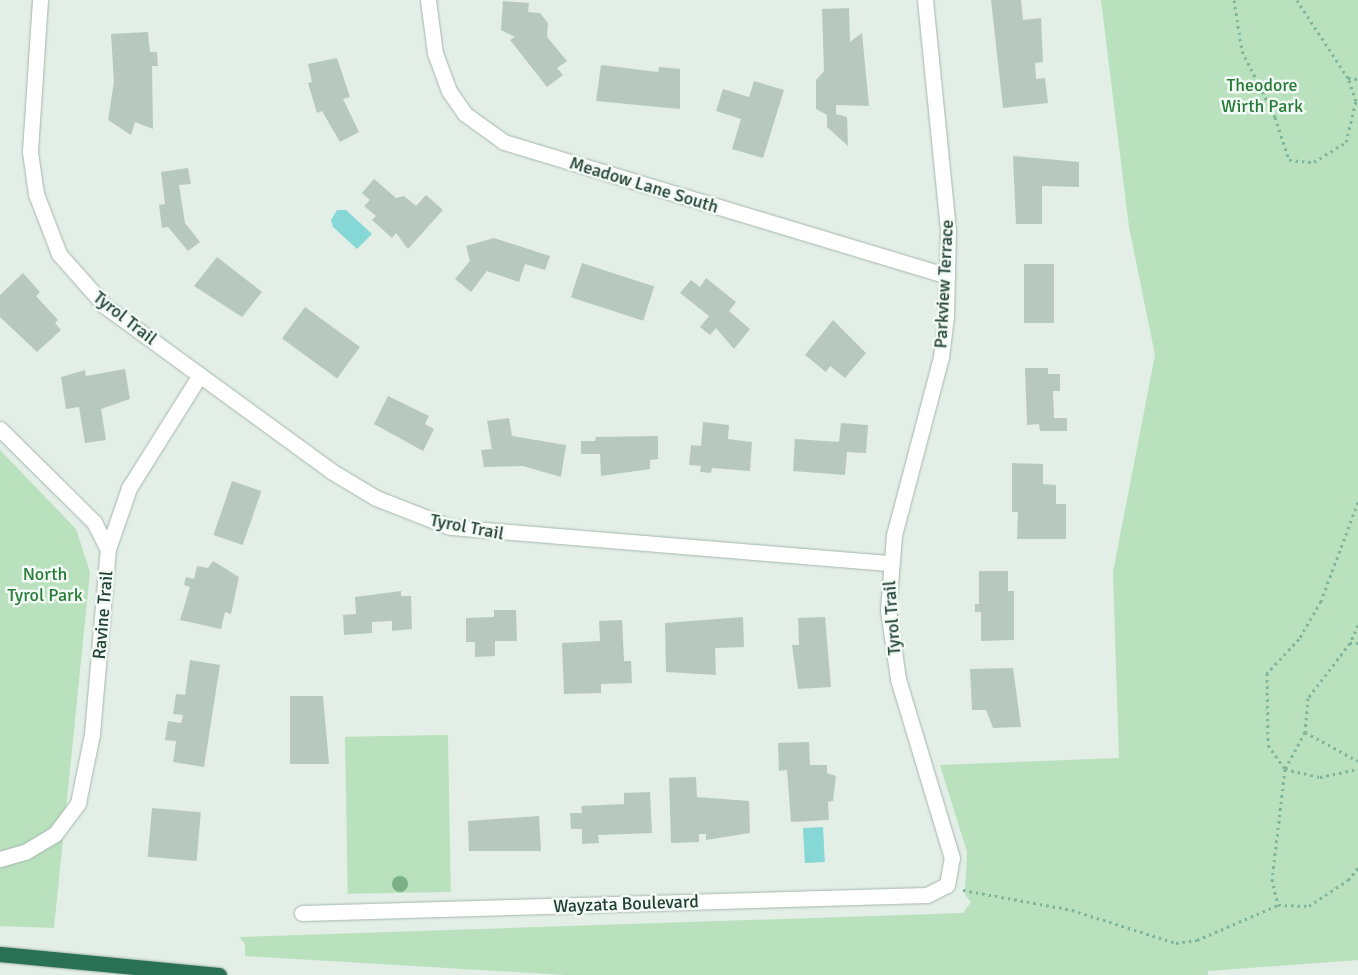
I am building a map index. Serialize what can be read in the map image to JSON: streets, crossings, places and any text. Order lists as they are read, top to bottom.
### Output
{
  "streets": {
    "street": [
      "Meadow Lane South",
      "Parkview Terrace",
      "Tyrol Trail",
      "Ravine Trail",
      "Wayzata Boulevard"
    ]
  },
  "crossings": [
    ["Meadow Lane South", "Parkview Terrace"],
    ["Parkview Terrace", "Tyrol Trail"],
    ["Tyrol Trail", "Ravine Trail"],
    ["Tyrol Trail", "Wayzata Boulevard"]
  ],
  "parks": ["Theodore Wirth Park", "North Tyrol Park"]
}
